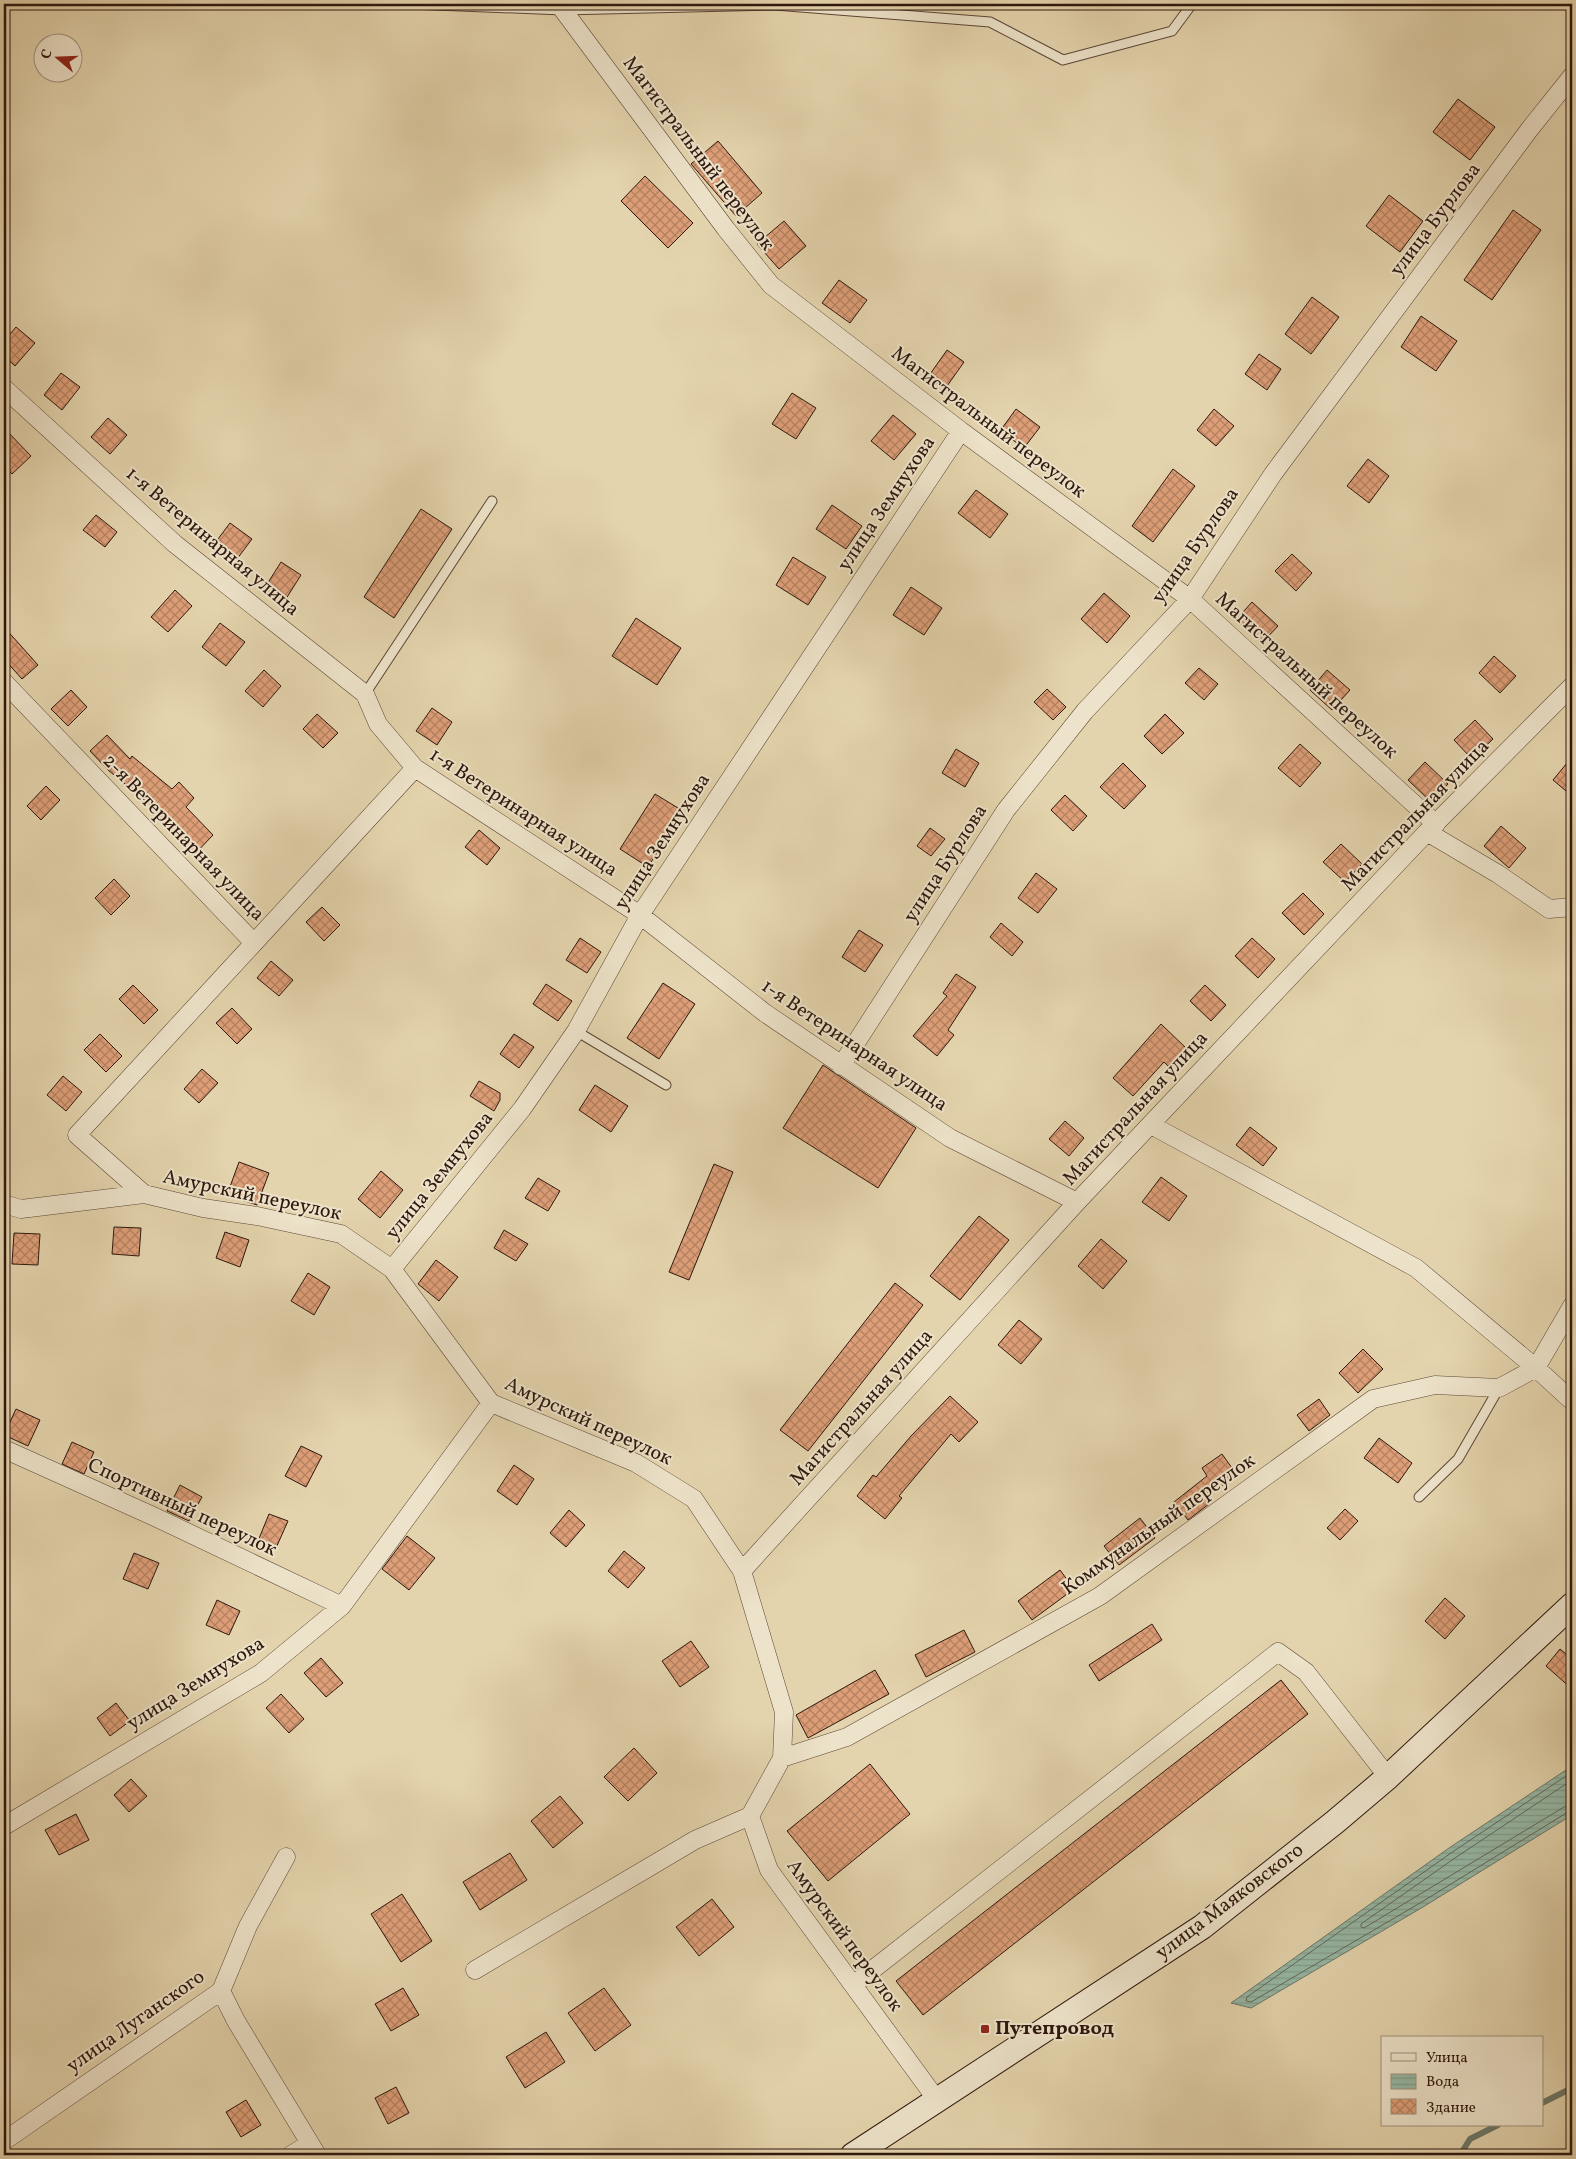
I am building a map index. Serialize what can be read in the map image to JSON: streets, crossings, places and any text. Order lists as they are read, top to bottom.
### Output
{
  "streets": {
    "main road": ["улица Маяковского"],
    "street": [
      "Магистральный переулок",
      "улица Бурлова",
      "улица Земнухова",
      "1-я Ветеринарная улица",
      "Магистральная улица",
      "2-я Ветеринарная улица",
      "Амурский переулок",
      "Спортивный переулок",
      "Коммунальный переулок",
      "улица Луганского"
    ]
  },
  "crossings": [
    ["Магистральный переулок", "улица Бурлова"],
    ["Магистральный переулок", "улица Земнухова"],
    ["Магистральный переулок", "Магистральная улица"],
    ["улица Бурлова", "1-я Ветеринарная улица"],
    ["улица Земнухова", "1-я Ветеринарная улица"],
    ["улица Земнухова", "Амурский переулок"],
    ["улица Земнухова", "Спортивный переулок"],
    ["1-я Ветеринарная улица", "Магистральная улица"],
    ["Магистральная улица", "Амурский переулок"],
    ["2-я Ветеринарная улица", "Амурский переулок"],
    ["Амурский переулок", "Коммунальный переулок"],
    ["Амурский переулок", "улица Маяковского"]
  ],
  "places": {
    "transit": ["Путепровод"]
  },
  "legend": ["Улица", "Вода", "Здание"],
  "north": "left"
}
